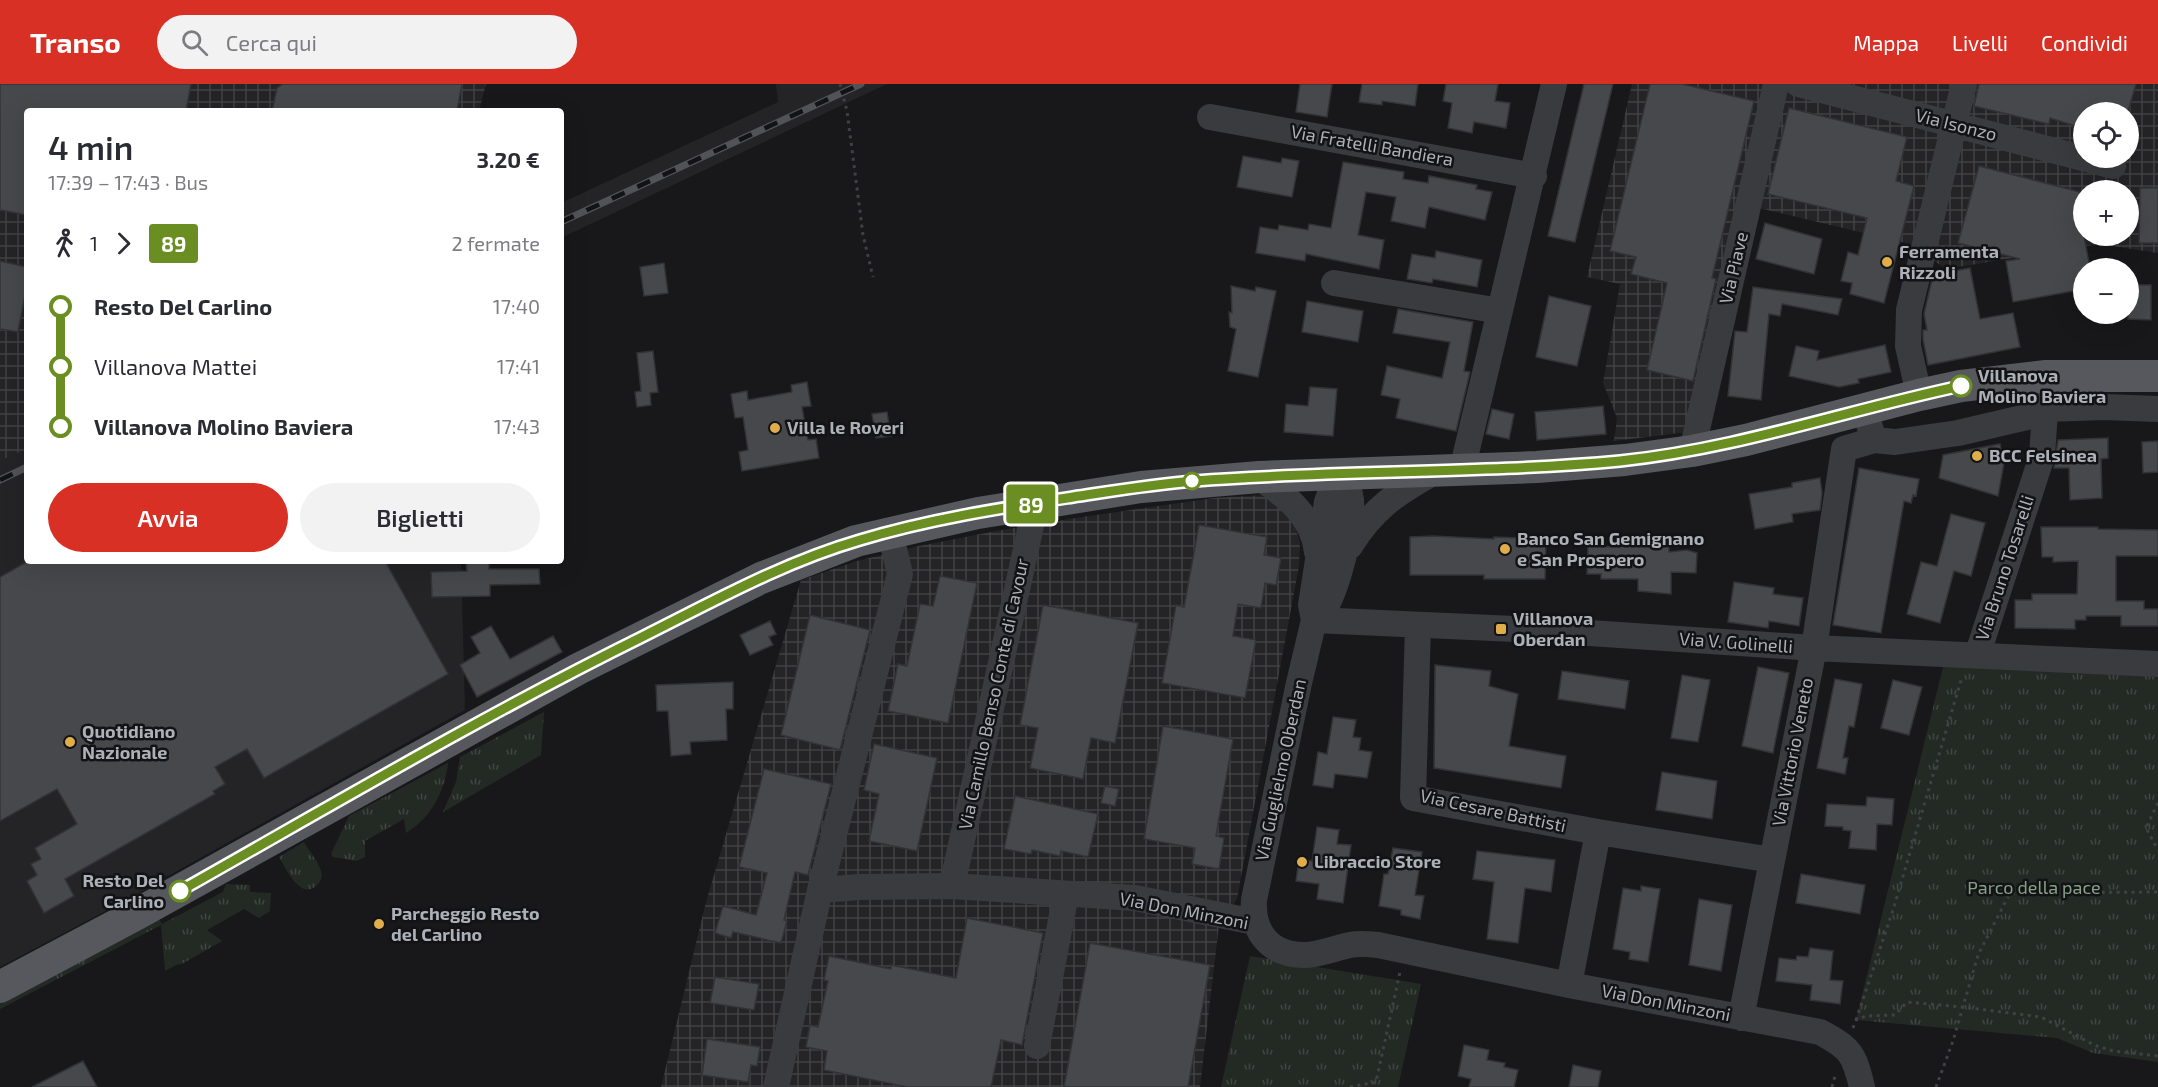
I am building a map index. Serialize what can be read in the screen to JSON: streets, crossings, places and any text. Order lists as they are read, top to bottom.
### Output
{
  "streets": {
    "street": [
      "Via Isonzo",
      "Via Fratelli Bandiera",
      "Via Piave",
      "Via Bruno Tosarelli",
      "Via V. Golinelli",
      "Via Camillo Benso Conte di Cavour",
      "Via Vittorio Veneto",
      "Via Guglielmo Oberdan",
      "Via Cesare Battisti",
      "Via Don Minzoni"
    ]
  },
  "crossings": [
    ["Via Bruno Tosarelli", "Via V. Golinelli"],
    ["Via V. Golinelli", "Via Vittorio Veneto"],
    ["Via V. Golinelli", "Via Guglielmo Oberdan"],
    ["Via V. Golinelli", "Via Cesare Battisti"],
    ["Via Camillo Benso Conte di Cavour", "Via Don Minzoni"],
    ["Via Vittorio Veneto", "Via Cesare Battisti"],
    ["Via Vittorio Veneto", "Via Don Minzoni"],
    ["Via Guglielmo Oberdan", "Via Don Minzoni"]
  ],
  "parks": ["Parco della pace"],
  "places": {
    "other": [
      "Ferramenta Rizzoli",
      "Villanova Molino Baviera",
      "Villa le Roveri",
      "BCC Felsinea",
      "Banco San Gemignano e San Prospero",
      "Quotidiano Nazionale",
      "Libraccio Store",
      "Resto Del Carlino",
      "Parcheggio Resto del Carlino"
    ],
    "transit": ["Villanova Oberdan"]
  },
  "lines": ["bus line 89"],
  "page": {
    "header": "Transo",
    "search": "Cerca qui",
    "nav": ["Mappa", "Livelli", "Condividi"],
    "on_map": "89",
    "map_buttons": ["+", "−"],
    "heading": ["4 min", "17:39 – 17:43 · Bus", "3.20 €"],
    "legs": ["1", "89", "2 fermate"],
    "list": [
      {
        "name": "Resto Del Carlino",
        "value": "17:40"
      },
      {
        "name": "Villanova Mattei",
        "value": "17:41"
      },
      {
        "name": "Villanova Molino Baviera",
        "value": "17:43"
      }
    ],
    "buttons": ["Avvia", "Biglietti"]
  }
}
